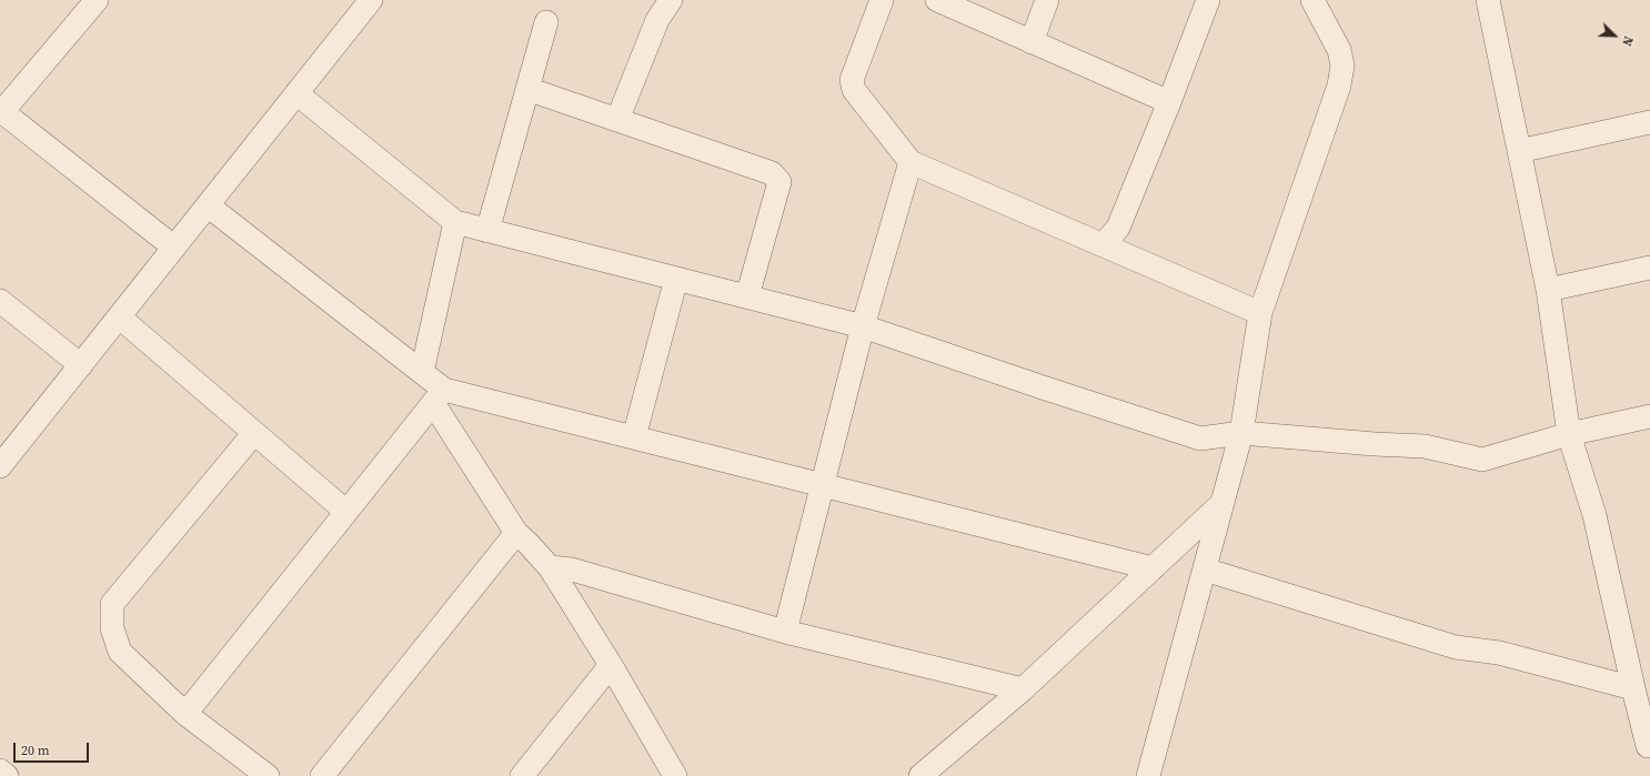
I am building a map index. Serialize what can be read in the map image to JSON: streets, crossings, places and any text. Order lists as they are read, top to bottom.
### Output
{
  "scale_bar": "20 m",
  "north": "bottom right"
}
